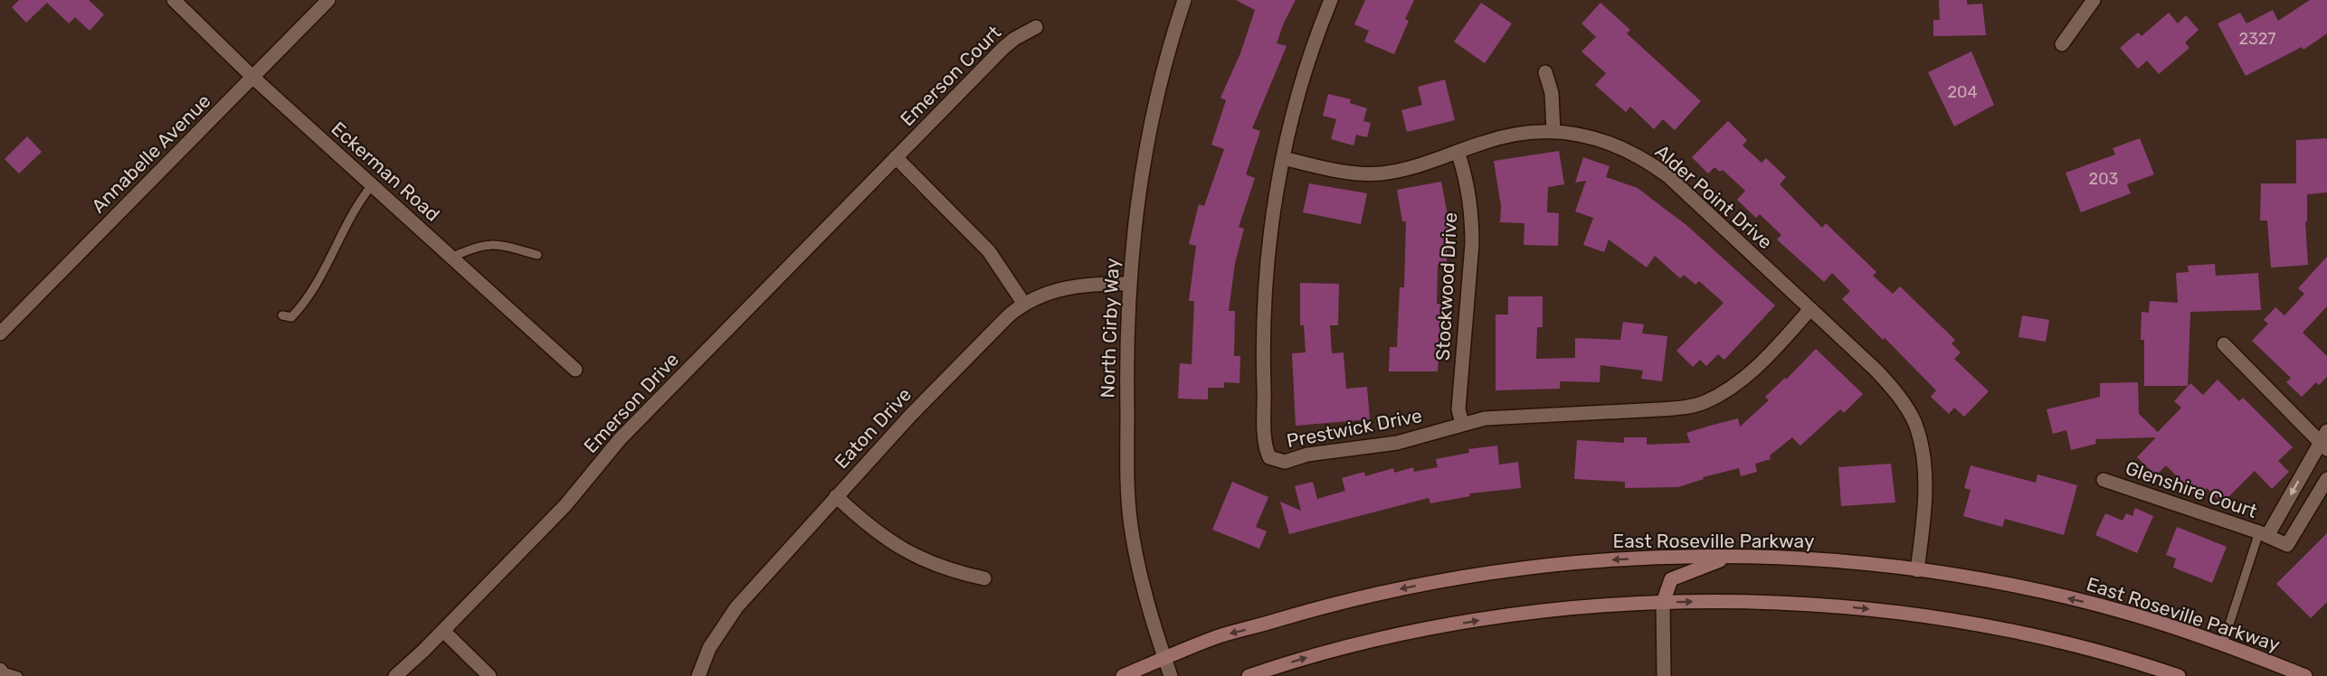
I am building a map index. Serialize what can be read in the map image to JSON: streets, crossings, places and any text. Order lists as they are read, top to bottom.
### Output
{
  "streets": {
    "main road": ["East Roseville Parkway"],
    "street": [
      "Emerson Court",
      "Annabelle Avenue",
      "Eckerman Road",
      "Alder Point Drive",
      "Stockwood Drive",
      "North Cirby Way",
      "Emerson Drive",
      "Eaton Drive",
      "Prestwick Drive",
      "Glenshire Court"
    ]
  },
  "crossings": [
    ["Emerson Court", "Emerson Drive"],
    ["Annabelle Avenue", "Eckerman Road"],
    ["Alder Point Drive", "Stockwood Drive"],
    ["Alder Point Drive", "Prestwick Drive"],
    ["Alder Point Drive", "East Roseville Parkway"],
    ["Stockwood Drive", "Prestwick Drive"],
    ["North Cirby Way", "Eaton Drive"],
    ["North Cirby Way", "East Roseville Parkway"]
  ],
  "house_numbers": ["2327", "204", "203"]
}
